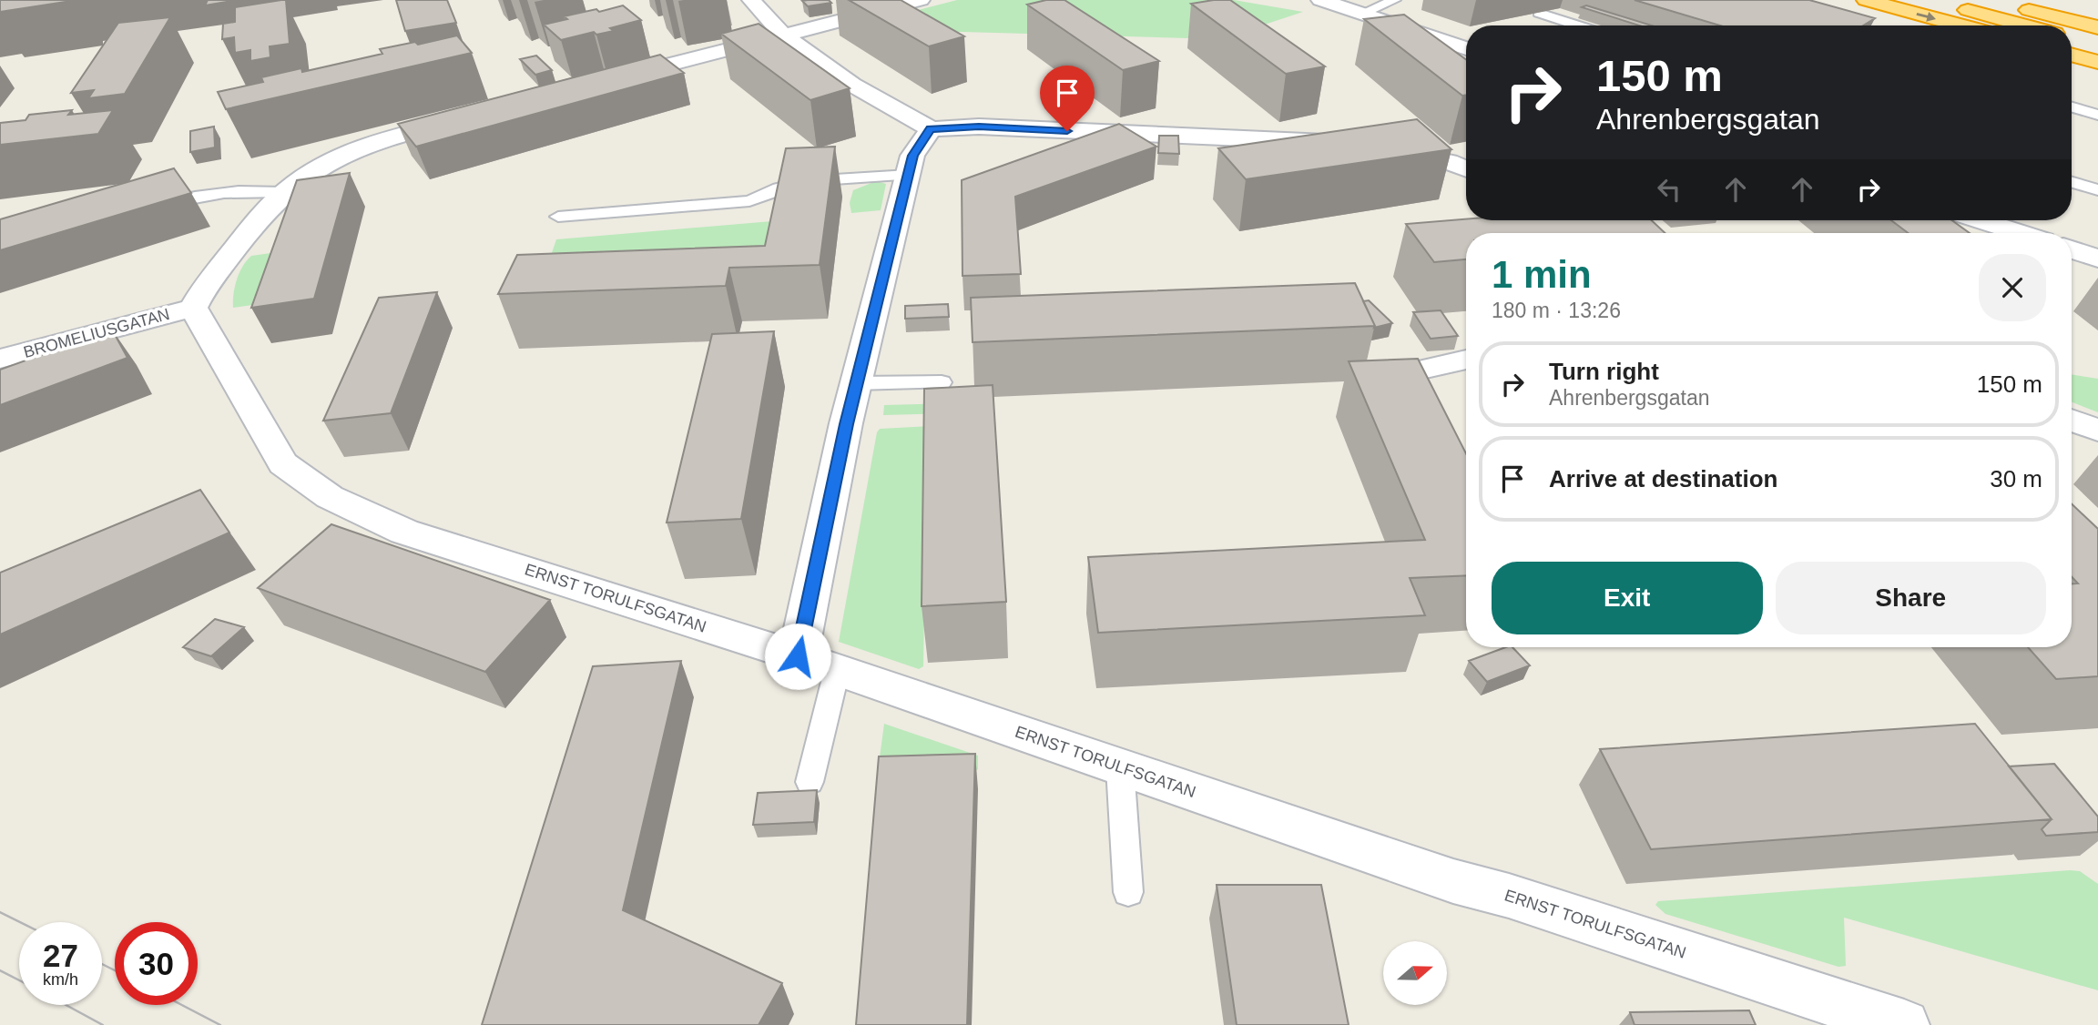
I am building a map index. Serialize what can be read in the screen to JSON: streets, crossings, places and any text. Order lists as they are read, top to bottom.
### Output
{
  "streets": {
    "street": ["BROMELIUSGATAN", "ERNST TORULFSGATAN"]
  },
  "crossings": [
    ["BROMELIUSGATAN", "ERNST TORULFSGATAN"]
  ],
  "north": "right",
  "page": {
    "turn": ["150 m", "Ahrenbergsgatan"],
    "heading": ["1 min", "180 m · 13:26"],
    "list": [
      {
        "name": "Turn right",
        "note": "Ahrenbergsgatan",
        "value": "150 m"
      },
      {
        "name": "Arrive at destination",
        "value": "30 m"
      }
    ],
    "buttons": ["Exit", "Share"],
    "speed": "27 km/h",
    "limit": "30"
  }
}
